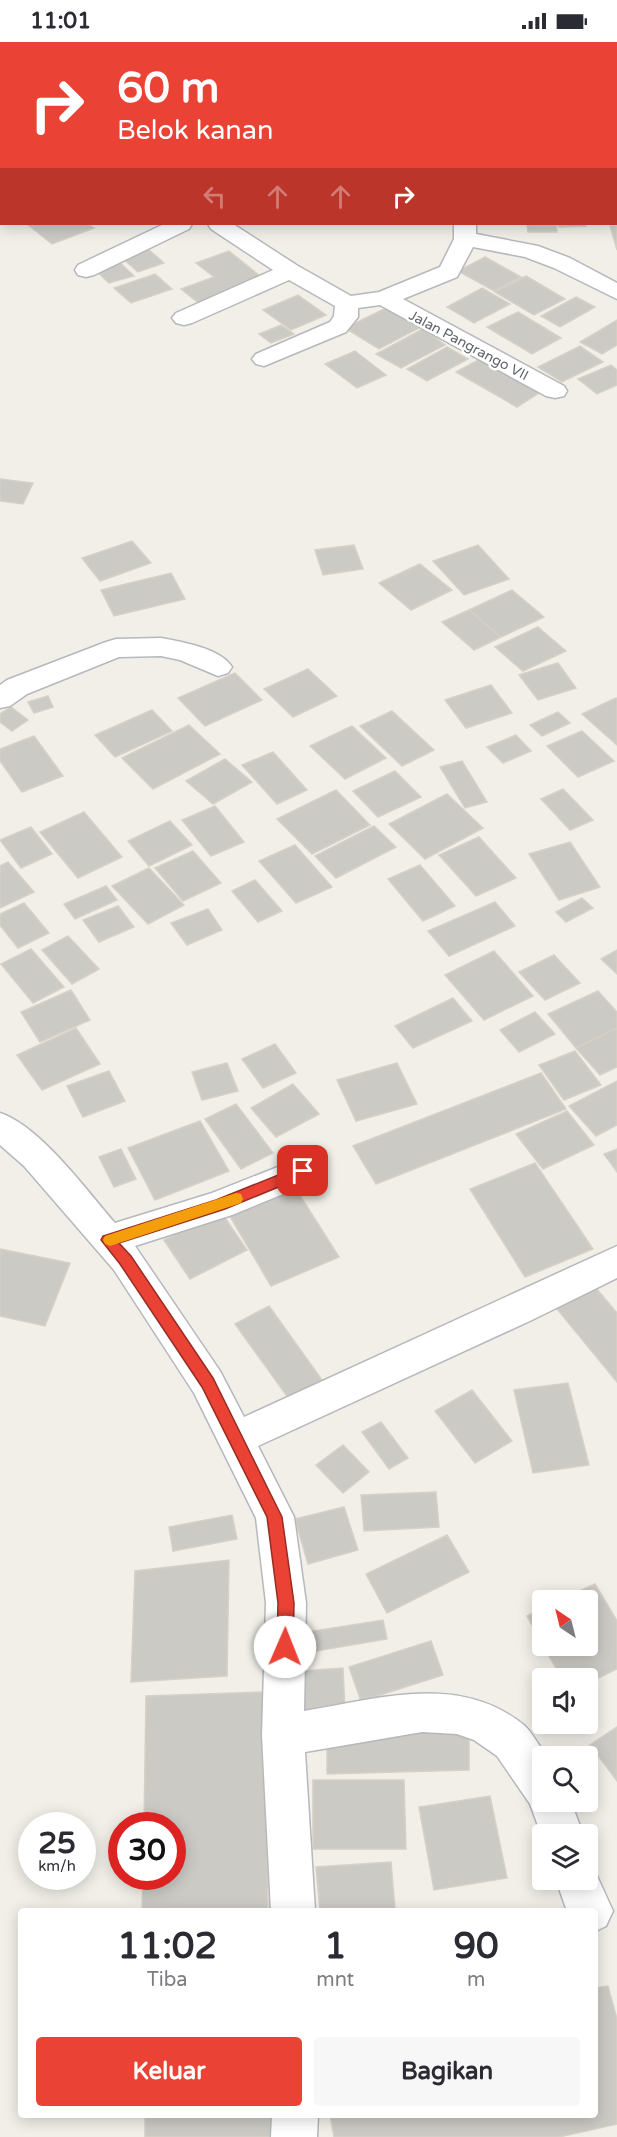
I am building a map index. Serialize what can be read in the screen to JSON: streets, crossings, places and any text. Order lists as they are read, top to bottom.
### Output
{
  "streets": {
    "street": ["Jalan Pangrango VII"]
  },
  "north": "top left",
  "page": {
    "status": "11:01",
    "turn": ["60 m", "Belok kanan"],
    "speed": "25 km/h",
    "limit": "30",
    "eta": [
      "11:02",
      "Tiba",
      "1",
      "mnt",
      "90",
      "m"
    ],
    "buttons": ["Keluar", "Bagikan"]
  }
}
